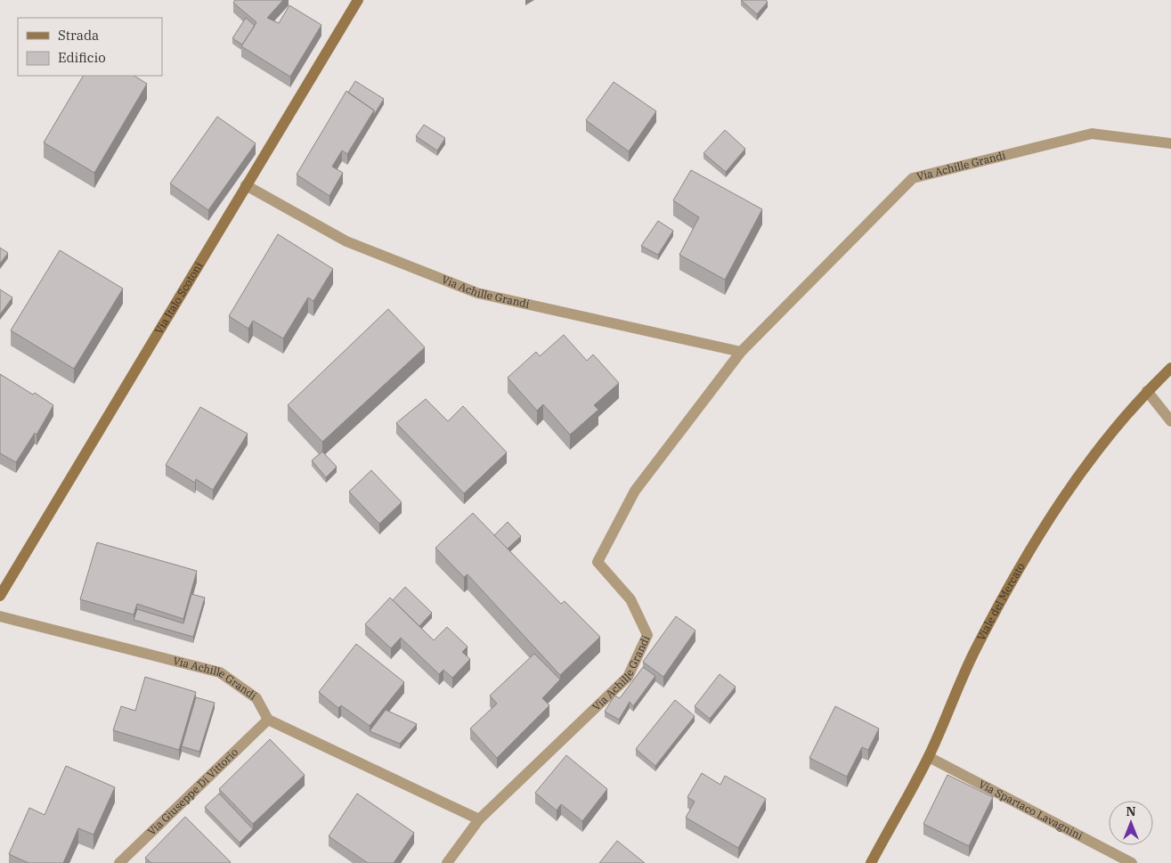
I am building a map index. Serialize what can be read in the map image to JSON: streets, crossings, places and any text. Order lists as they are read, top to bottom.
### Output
{
  "streets": {
    "street": [
      "Via Achille Grandi",
      "Via Italo Scotoni",
      "Viale del Mercato",
      "Via Giuseppe Di Vittorio",
      "Via Spartaco Lavagnini"
    ]
  },
  "crossings": [
    ["Via Achille Grandi", "Via Italo Scotoni"],
    ["Via Achille Grandi", "Via Giuseppe Di Vittorio"],
    ["Viale del Mercato", "Via Spartaco Lavagnini"]
  ],
  "legend": ["Strada", "Edificio"],
  "north": "top"
}
